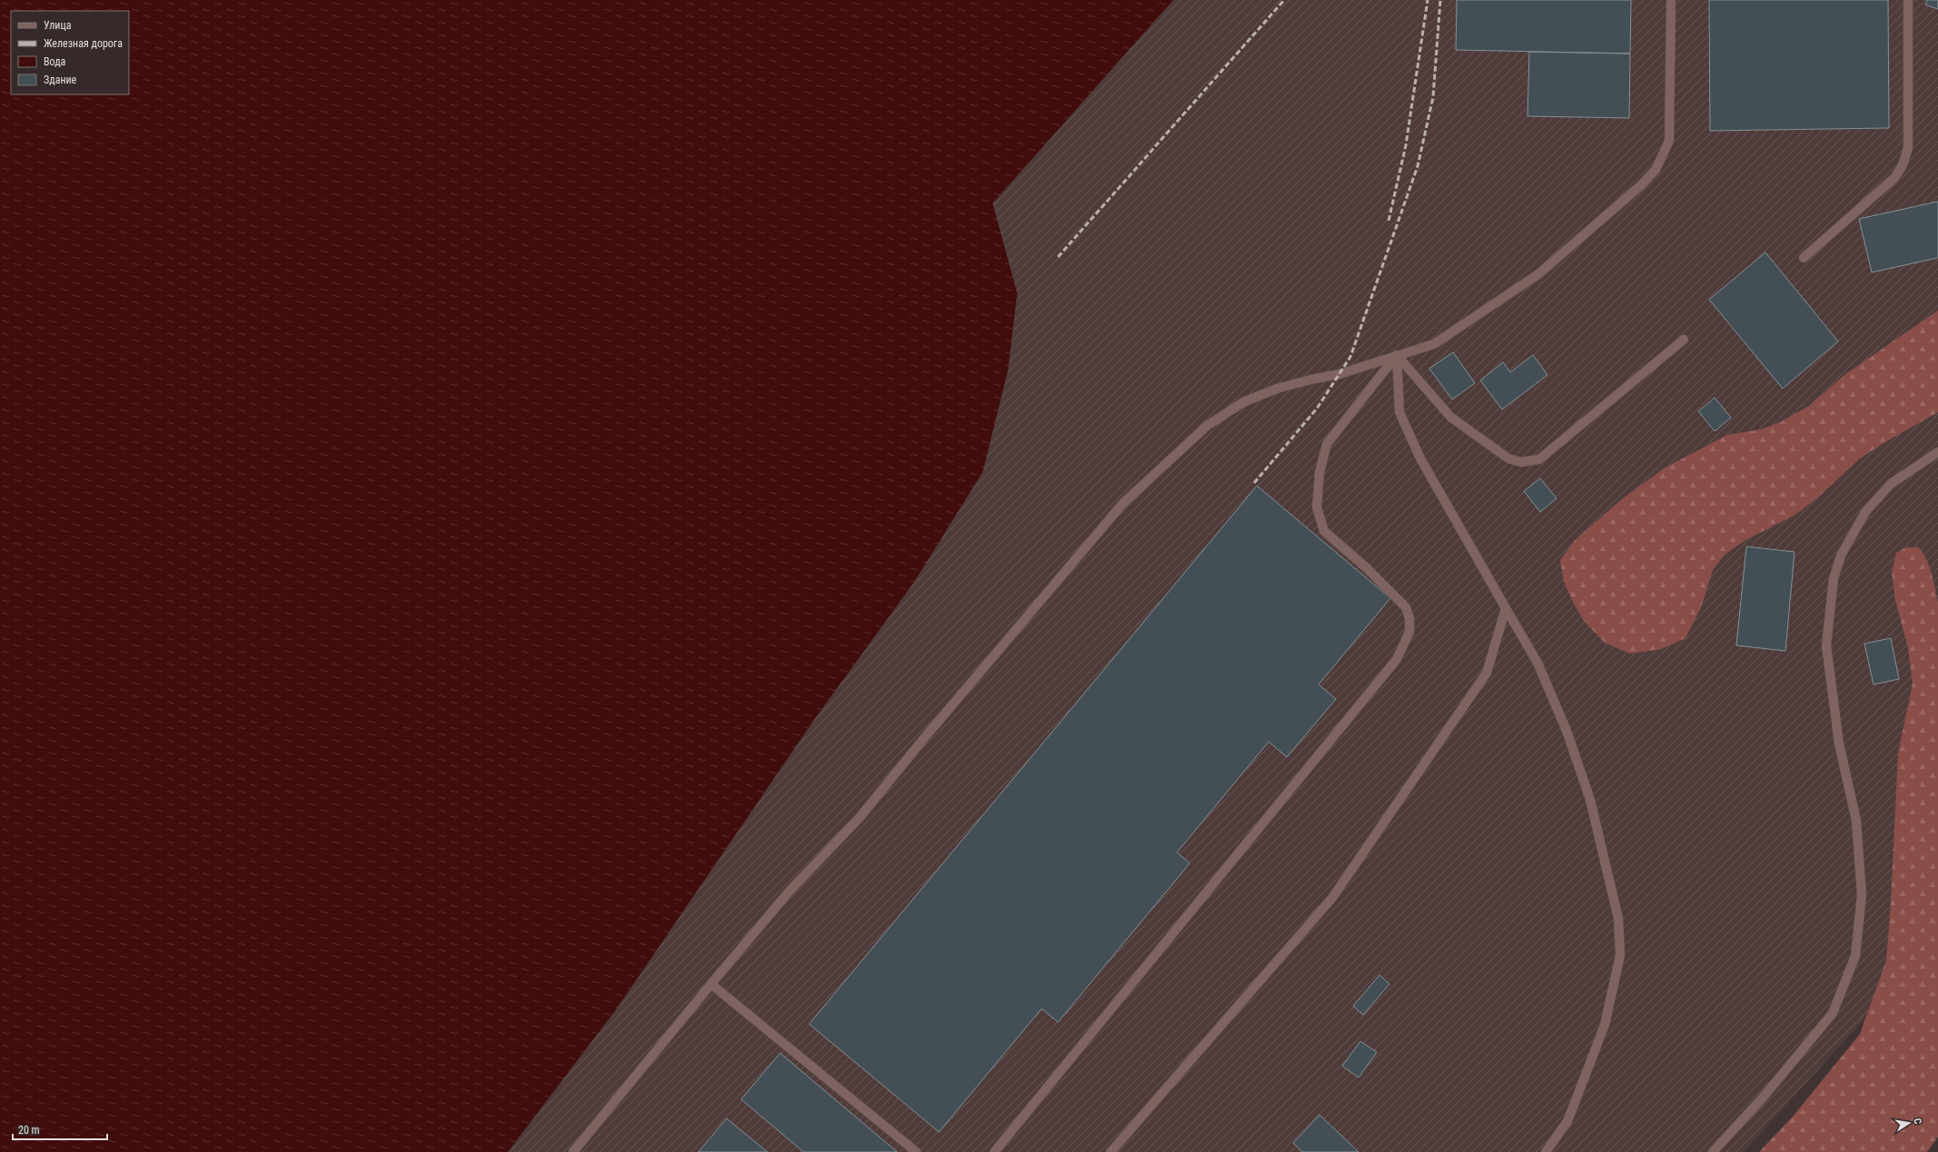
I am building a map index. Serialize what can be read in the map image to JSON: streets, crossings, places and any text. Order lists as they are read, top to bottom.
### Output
{
  "legend": [
    "Улица",
    "Железная дорога",
    "Вода",
    "Здание"
  ],
  "scale_bar": "20 m",
  "north": "right"
}
